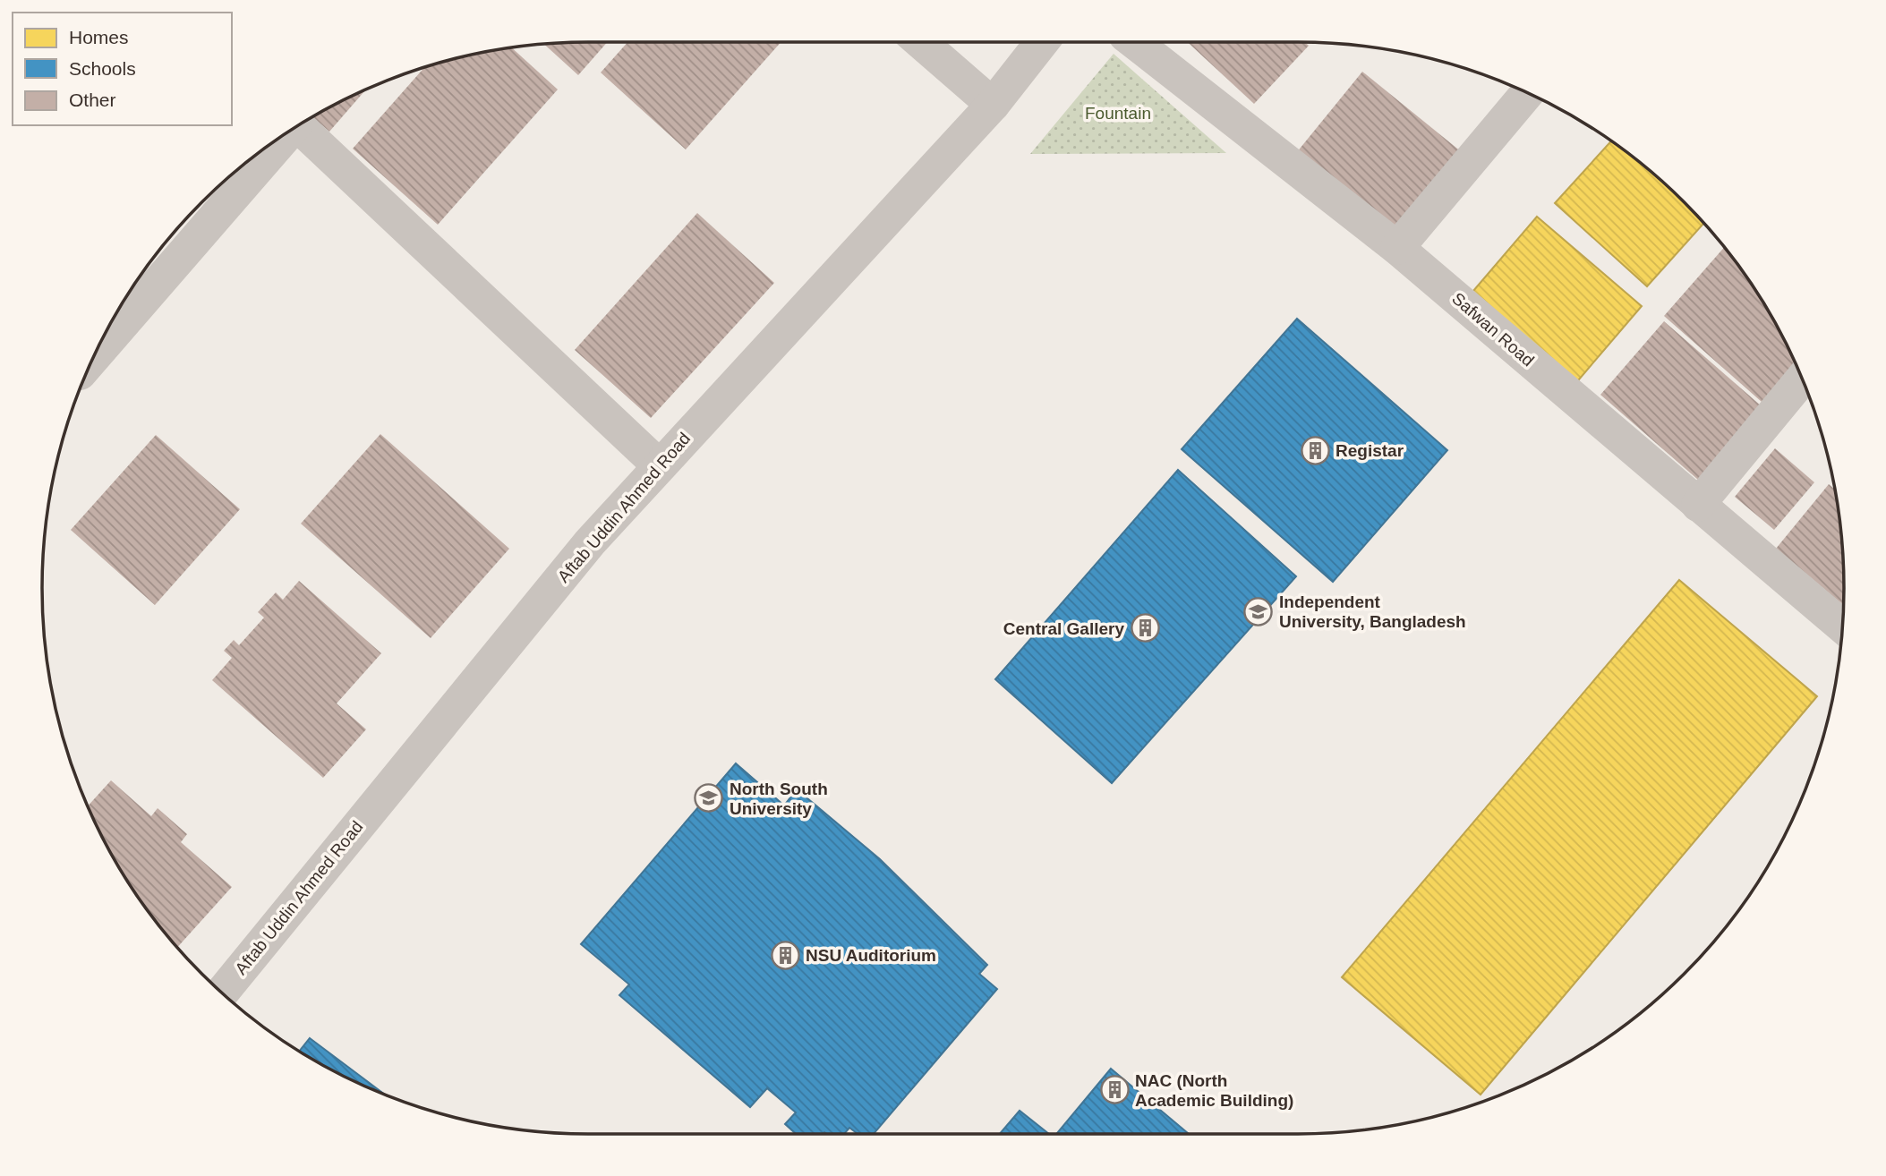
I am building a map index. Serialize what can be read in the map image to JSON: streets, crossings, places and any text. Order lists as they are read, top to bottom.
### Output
{
  "streets": {
    "street": ["Safwan Road", "Aftab Uddin Ahmed Road"]
  },
  "parks": ["Fountain"],
  "places": {
    "building": [
      "Registar",
      "Central Gallery",
      "NSU Auditorium",
      "NAC (North Academic Building)"
    ],
    "school or university": ["Independent University, Bangladesh", "North South University"]
  },
  "legend": ["Homes", "Schools", "Other"]
}
